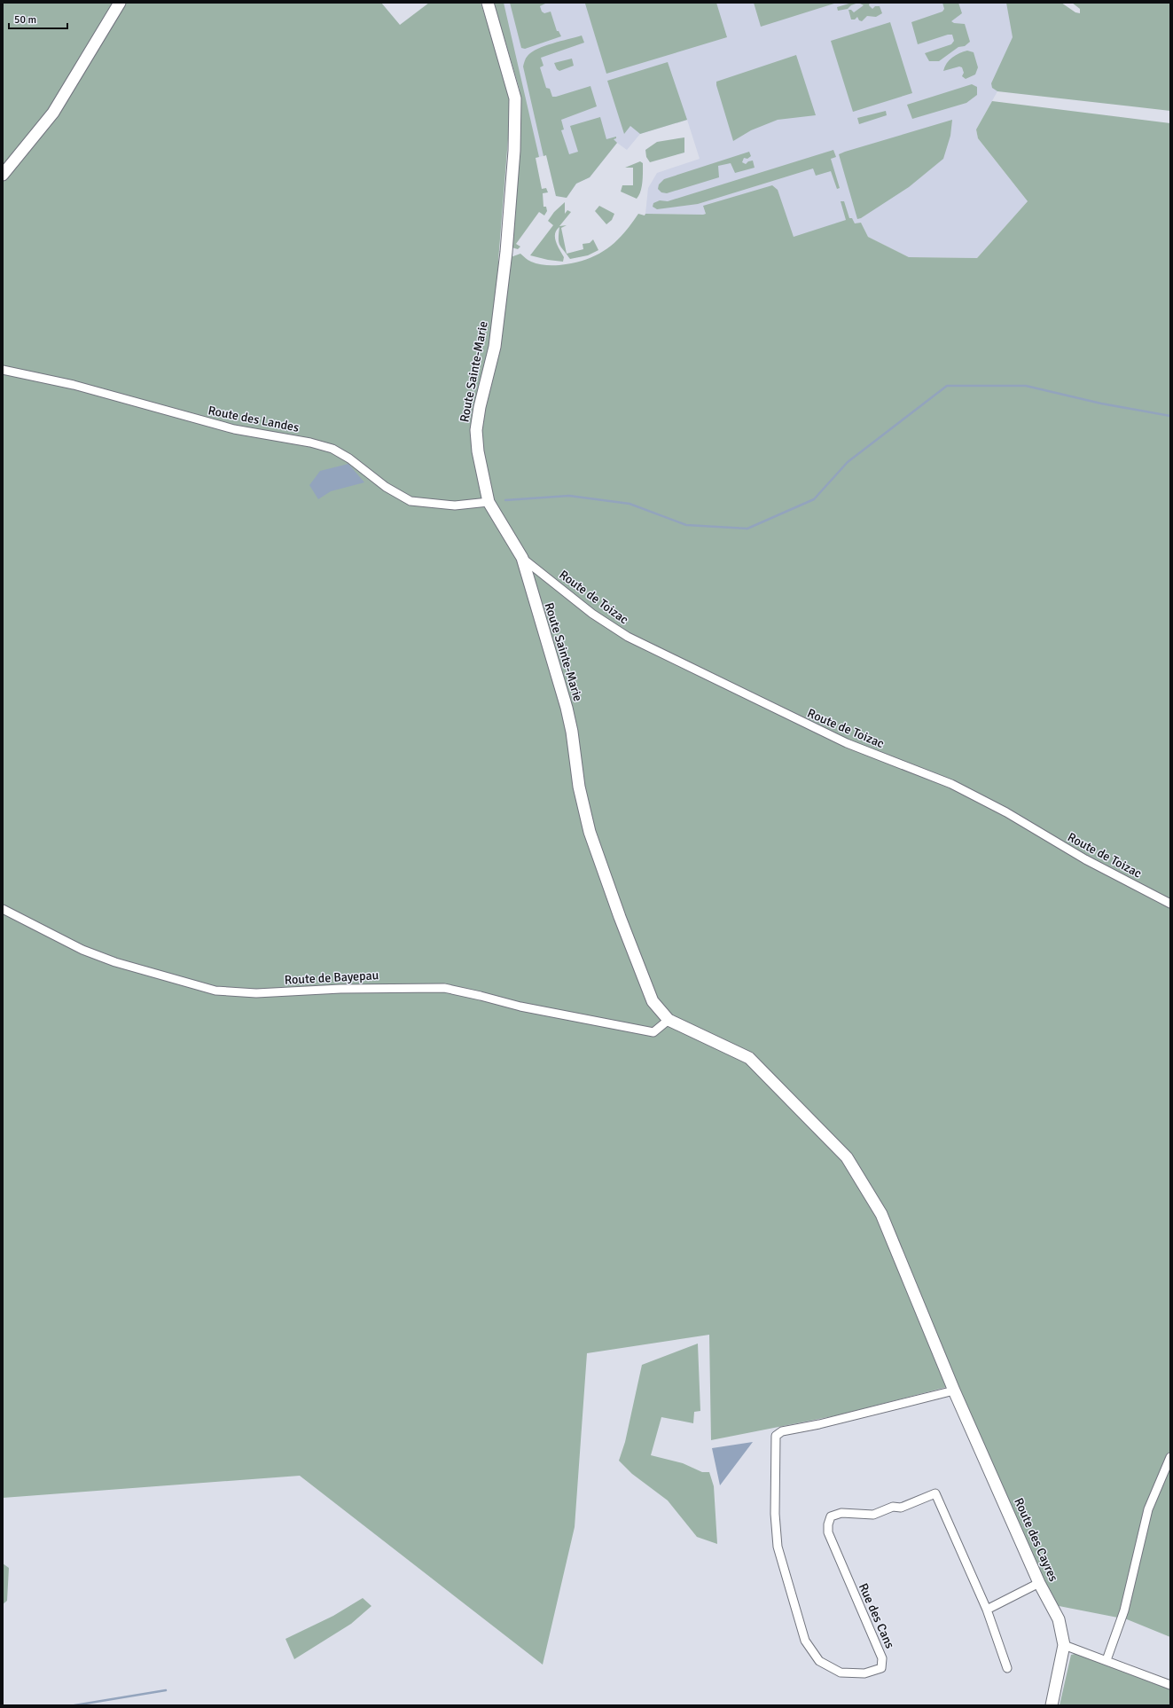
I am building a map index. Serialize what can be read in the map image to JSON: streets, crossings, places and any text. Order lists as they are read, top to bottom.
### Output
{
  "streets": {
    "street": [
      "Route Sainte-Marie",
      "Route des Landes",
      "Route de Toizac",
      "Route de Bayepau",
      "Route des Cayres",
      "Rue des Cans"
    ]
  },
  "crossings": [
    ["Route Sainte-Marie", "Route des Landes"],
    ["Route Sainte-Marie", "Route de Toizac"],
    ["Route Sainte-Marie", "Route de Bayepau"],
    ["Route Sainte-Marie", "Route des Cayres"],
    ["Route de Bayepau", "Route des Cayres"],
    ["Route des Cayres", "Rue des Cans"]
  ],
  "scale_bar": "50 m"
}
